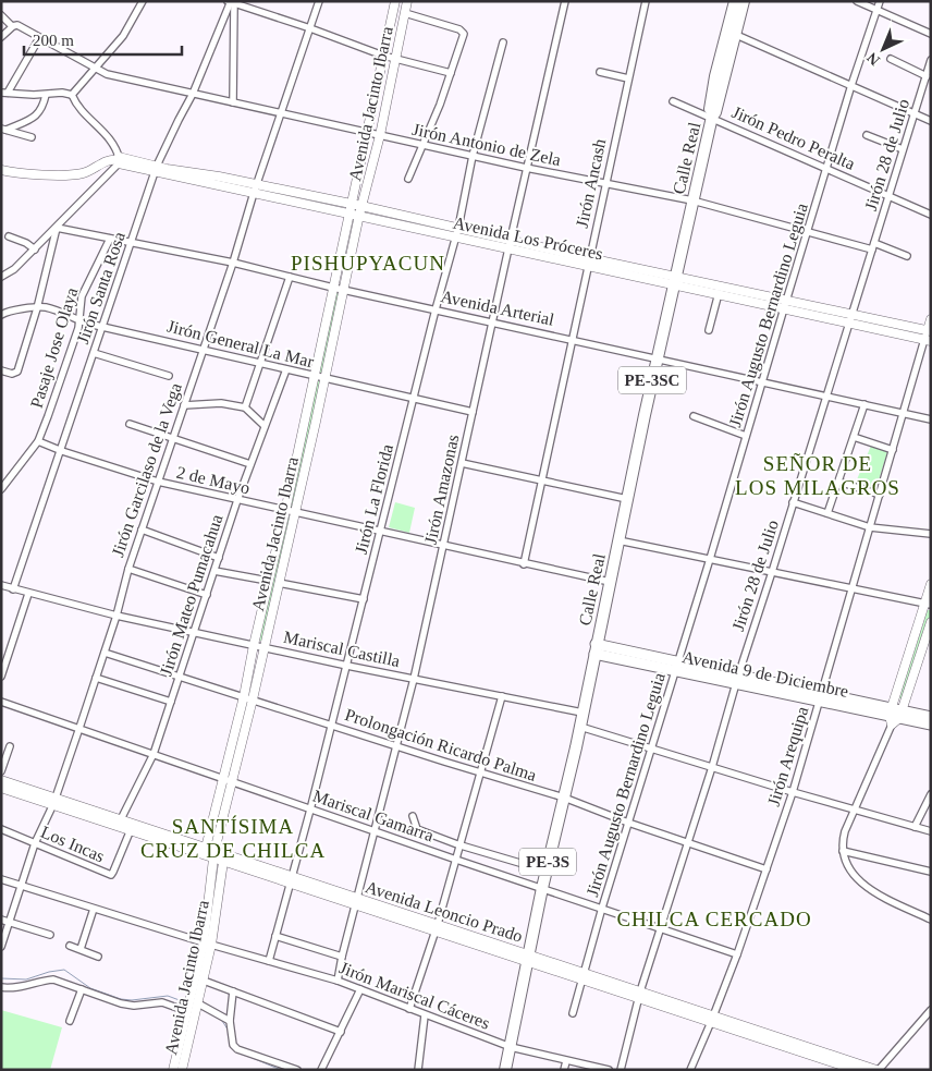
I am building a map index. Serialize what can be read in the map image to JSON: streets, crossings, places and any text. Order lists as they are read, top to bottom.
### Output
{
  "streets": {
    "highway": ["Calle Real", "PE-3SC", "PE-3S"],
    "main road": ["Avenida 9 de Diciembre"],
    "street": [
      "Avenida Jacinto Ibarra",
      "Jirón Pedro Peralta",
      "Jirón Antonio de Zela",
      "Jirón 28 de Julio",
      "Jirón Ancash",
      "Avenida Los Próceres",
      "Jirón Santa Rosa",
      "Avenida Arterial",
      "Jirón Augusto Bernardino Leguia",
      "Jirón General La Mar",
      "Pasaje Jose Olaya",
      "Jirón Garcilaso de la Vega",
      "2 de Mayo",
      "Jirón Amazonas",
      "Jirón La Florida",
      "Jirón Mateo Pumacahua",
      "Mariscal Castilla",
      "Prolongación Ricardo Palma",
      "Jirón Arequipa",
      "Mariscal Gamarra",
      "Los Incas",
      "Avenida Leoncio Prado",
      "Jirón Mariscal Cáceres"
    ]
  },
  "crossings": [
    ["Avenida Jacinto Ibarra", "Jirón Antonio de Zela"],
    ["Avenida Jacinto Ibarra", "Avenida Los Próceres"],
    ["Avenida Jacinto Ibarra", "Avenida Arterial"],
    ["Avenida Jacinto Ibarra", "Jirón General La Mar"],
    ["Avenida Jacinto Ibarra", "2 de Mayo"],
    ["Avenida Jacinto Ibarra", "Mariscal Castilla"],
    ["Avenida Jacinto Ibarra", "Prolongación Ricardo Palma"],
    ["Avenida Jacinto Ibarra", "Mariscal Gamarra"],
    ["Avenida Jacinto Ibarra", "Avenida Leoncio Prado"],
    ["Avenida Jacinto Ibarra", "Jirón Mariscal Cáceres"],
    ["Jirón Pedro Peralta", "Jirón 28 de Julio"],
    ["Jirón Pedro Peralta", "Calle Real"],
    ["Jirón Pedro Peralta", "Jirón Augusto Bernardino Leguia"],
    ["Jirón Antonio de Zela", "Jirón 28 de Julio"],
    ["Jirón Antonio de Zela", "Calle Real"],
    ["Jirón Antonio de Zela", "Jirón Ancash"],
    ["Jirón Antonio de Zela", "Jirón Santa Rosa"],
    ["Jirón Antonio de Zela", "Jirón Augusto Bernardino Leguia"],
    ["Jirón Antonio de Zela", "Jirón Garcilaso de la Vega"],
    ["Jirón Antonio de Zela", "Jirón Amazonas"],
    ["Jirón Antonio de Zela", "Jirón La Florida"],
    ["Jirón 28 de Julio", "Avenida Los Próceres"],
    ["Jirón 28 de Julio", "Avenida Arterial"],
    ["Jirón 28 de Julio", "Avenida 9 de Diciembre"],
    ["Jirón 28 de Julio", "Prolongación Ricardo Palma"],
    ["Jirón 28 de Julio", "Mariscal Gamarra"],
    ["Jirón 28 de Julio", "Avenida Leoncio Prado"],
    ["Calle Real", "Avenida Los Próceres"],
    ["Calle Real", "Avenida Arterial"],
    ["Calle Real", "2 de Mayo"],
    ["Calle Real", "Mariscal Castilla"],
    ["Calle Real", "Avenida 9 de Diciembre"],
    ["Calle Real", "Prolongación Ricardo Palma"],
    ["Calle Real", "Mariscal Gamarra"],
    ["Calle Real", "Avenida Leoncio Prado"],
    ["Calle Real", "Jirón Mariscal Cáceres"],
    ["Jirón Ancash", "Avenida Los Próceres"],
    ["Jirón Ancash", "Avenida Arterial"],
    ["Jirón Ancash", "2 de Mayo"],
    ["Avenida Los Próceres", "Jirón Santa Rosa"],
    ["Avenida Los Próceres", "Jirón Augusto Bernardino Leguia"],
    ["Avenida Los Próceres", "Jirón Garcilaso de la Vega"],
    ["Avenida Los Próceres", "Jirón Amazonas"],
    ["Avenida Los Próceres", "Jirón La Florida"],
    ["Avenida Los Próceres", "Jirón Arequipa"],
    ["Jirón Santa Rosa", "Avenida Arterial"],
    ["Jirón Santa Rosa", "Jirón General La Mar"],
    ["Jirón Santa Rosa", "2 de Mayo"],
    ["Jirón Santa Rosa", "Mariscal Castilla"],
    ["Avenida Arterial", "Jirón Augusto Bernardino Leguia"],
    ["Avenida Arterial", "Pasaje Jose Olaya"],
    ["Avenida Arterial", "Jirón Garcilaso de la Vega"],
    ["Avenida Arterial", "Jirón Amazonas"],
    ["Avenida Arterial", "Jirón La Florida"],
    ["Avenida Arterial", "Jirón Arequipa"],
    ["Jirón Augusto Bernardino Leguia", "Avenida 9 de Diciembre"],
    ["Jirón Augusto Bernardino Leguia", "Prolongación Ricardo Palma"],
    ["Jirón Augusto Bernardino Leguia", "Mariscal Gamarra"],
    ["Jirón Augusto Bernardino Leguia", "Avenida Leoncio Prado"],
    ["Jirón General La Mar", "Pasaje Jose Olaya"],
    ["Jirón General La Mar", "Jirón Garcilaso de la Vega"],
    ["Jirón General La Mar", "Jirón Amazonas"],
    ["Jirón General La Mar", "Jirón La Florida"],
    ["Jirón General La Mar", "Jirón Mateo Pumacahua"],
    ["Pasaje Jose Olaya", "2 de Mayo"],
    ["Jirón Garcilaso de la Vega", "2 de Mayo"],
    ["Jirón Garcilaso de la Vega", "Mariscal Castilla"],
    ["Jirón Garcilaso de la Vega", "Prolongación Ricardo Palma"],
    ["Jirón Garcilaso de la Vega", "Mariscal Gamarra"],
    ["Jirón Garcilaso de la Vega", "Los Incas"],
    ["Jirón Garcilaso de la Vega", "Avenida Leoncio Prado"],
    ["Jirón Garcilaso de la Vega", "Jirón Mariscal Cáceres"],
    ["2 de Mayo", "Jirón Amazonas"],
    ["2 de Mayo", "Jirón La Florida"],
    ["2 de Mayo", "Jirón Mateo Pumacahua"],
    ["Jirón Amazonas", "Mariscal Castilla"],
    ["Jirón Amazonas", "Prolongación Ricardo Palma"],
    ["Jirón Amazonas", "Mariscal Gamarra"],
    ["Jirón Amazonas", "Avenida Leoncio Prado"],
    ["Jirón Amazonas", "Jirón Mariscal Cáceres"],
    ["Jirón La Florida", "Mariscal Castilla"],
    ["Jirón La Florida", "Prolongación Ricardo Palma"],
    ["Jirón La Florida", "Mariscal Gamarra"],
    ["Jirón La Florida", "Avenida Leoncio Prado"],
    ["Jirón La Florida", "Jirón Mariscal Cáceres"],
    ["Jirón Mateo Pumacahua", "Mariscal Castilla"],
    ["Jirón Mateo Pumacahua", "Prolongación Ricardo Palma"],
    ["Jirón Mateo Pumacahua", "Mariscal Gamarra"],
    ["Jirón Mateo Pumacahua", "Avenida Leoncio Prado"],
    ["Avenida 9 de Diciembre", "Jirón Arequipa"],
    ["Prolongación Ricardo Palma", "Jirón Arequipa"],
    ["Jirón Arequipa", "Mariscal Gamarra"],
    ["Jirón Arequipa", "Avenida Leoncio Prado"],
    ["Los Incas", "Avenida Leoncio Prado"]
  ],
  "districts": [
    "PISHUPYACUN",
    "SEÑOR DE LOS MILAGROS",
    "SANTÍSIMA CRUZ DE CHILCA",
    "CHILCA CERCADO"
  ],
  "scale_bar": "200 m",
  "north": "bottom left"
}
